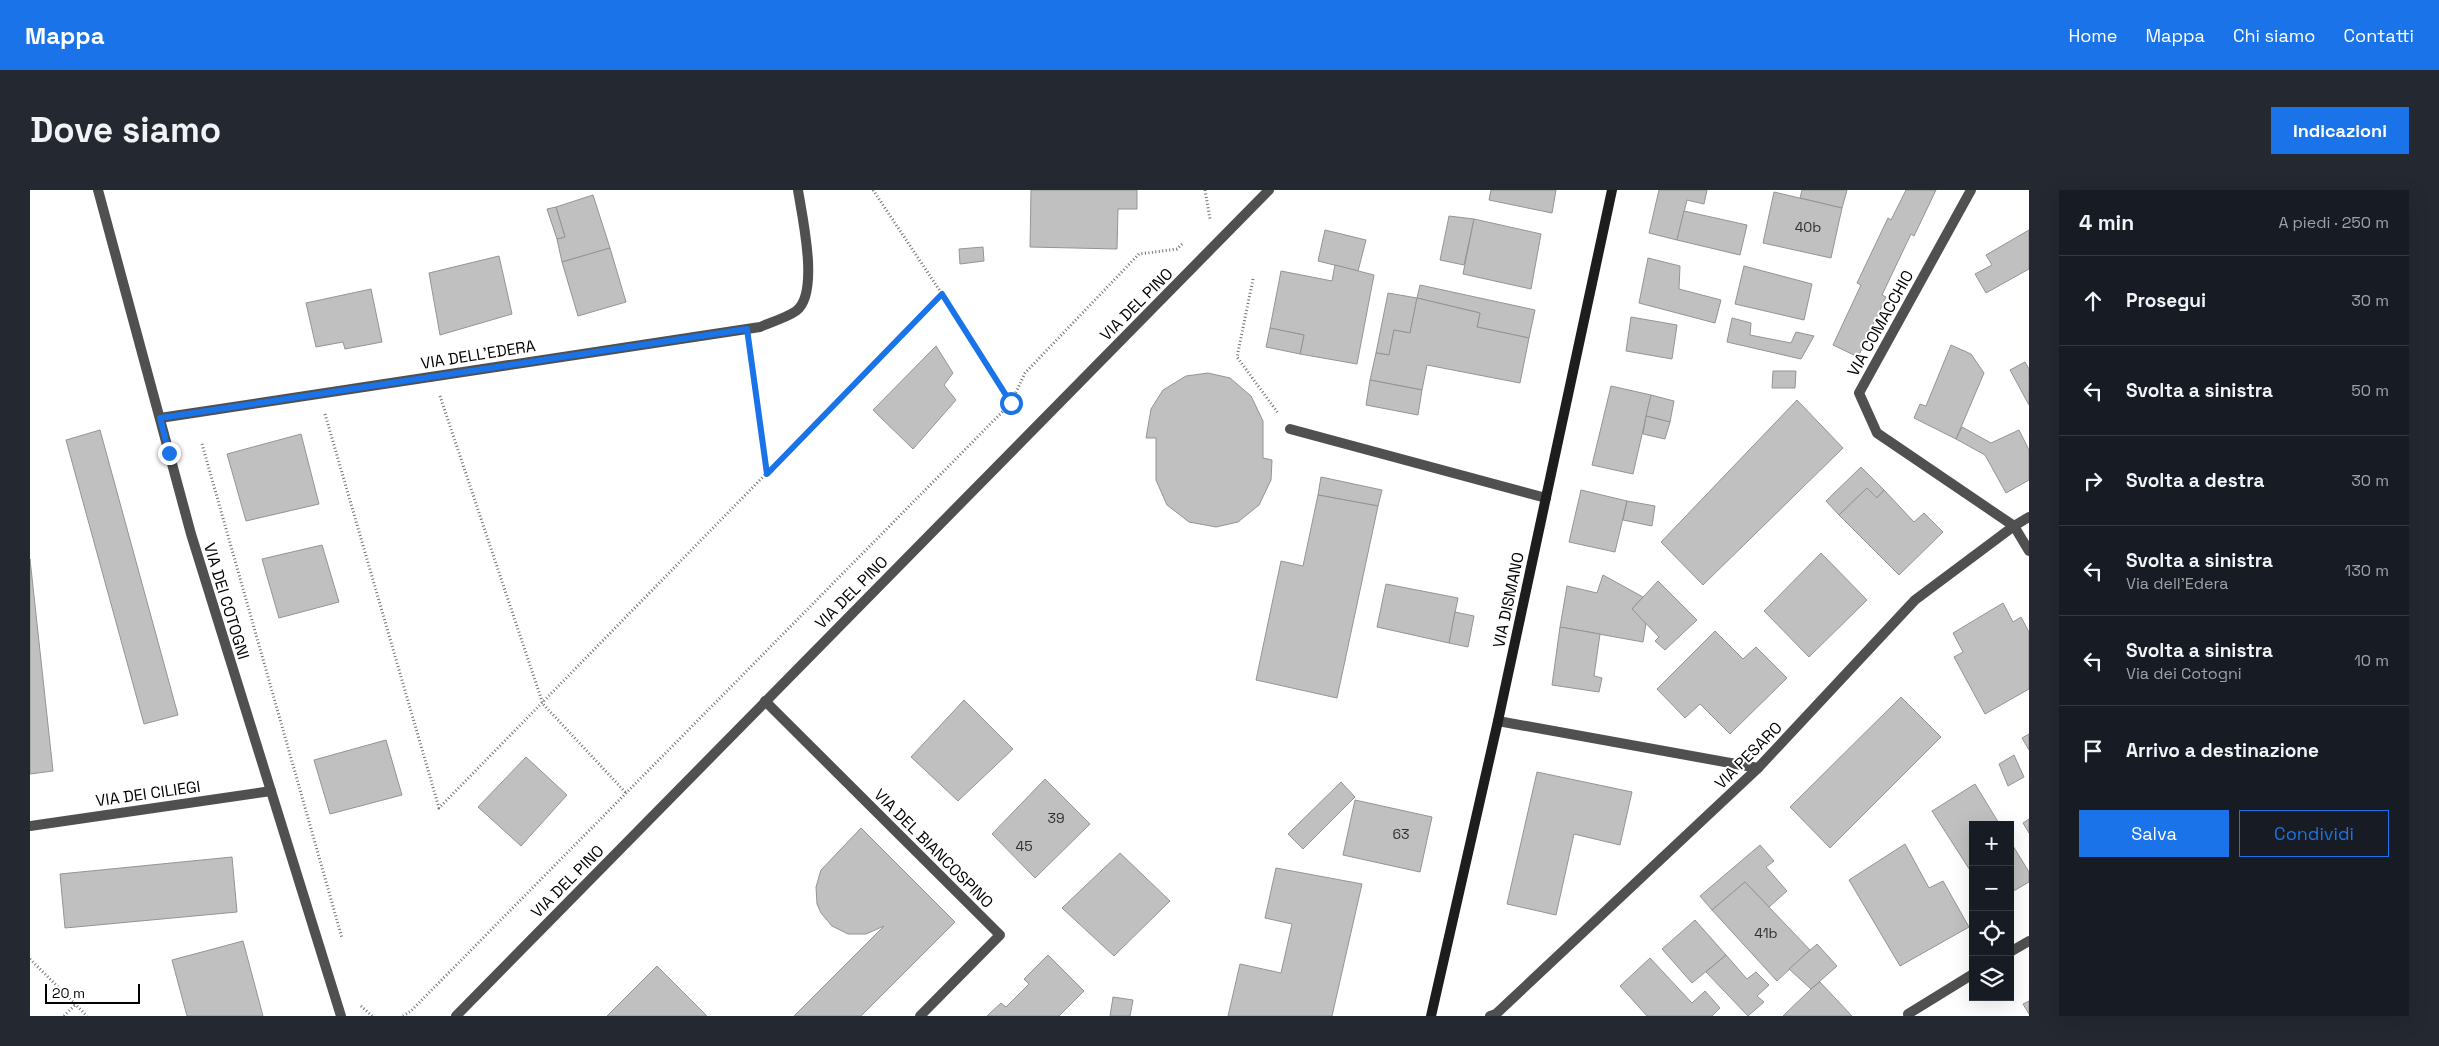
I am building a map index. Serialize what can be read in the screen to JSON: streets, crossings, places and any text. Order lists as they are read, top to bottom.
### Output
{
  "streets": {
    "main road": ["VIA DISMANO"],
    "street": [
      "VIA DEL PINO",
      "VIA COMACCHIO",
      "VIA DELL'EDERA",
      "VIA DEI COTOGNI",
      "VIA PESARO",
      "VIA DEI CILIEGI",
      "VIA DEL BIANCOSPINO"
    ]
  },
  "crossings": [
    ["VIA DEL PINO", "VIA DEL BIANCOSPINO"],
    ["VIA COMACCHIO", "VIA PESARO"],
    ["VIA DELL'EDERA", "VIA DEI COTOGNI"],
    ["VIA DEI COTOGNI", "VIA DEI CILIEGI"]
  ],
  "house_numbers": [
    "40b",
    "39",
    "63",
    "45",
    "41b"
  ],
  "scale_bar": "20 m",
  "page": {
    "header": "Mappa",
    "nav": [
      "Home",
      "Mappa",
      "Chi siamo",
      "Contatti"
    ],
    "buttons": [
      "Indicazioni",
      ["Salva", "Condividi"]
    ],
    "title": "Dove siamo",
    "heading": ["4 min", "A piedi · 250 m"],
    "list": [
      ["Prosegui", "30 m"],
      ["Svolta a sinistra", "50 m"],
      ["Svolta a destra", "30 m"],
      ["Svolta a sinistra", "Via dell'Edera", "130 m"],
      ["Svolta a sinistra", "Via dei Cotogni", "10 m"],
      "Arrivo a destinazione"
    ],
    "map_buttons": ["+", "−"],
    "scale": "20 m"
  }
}
